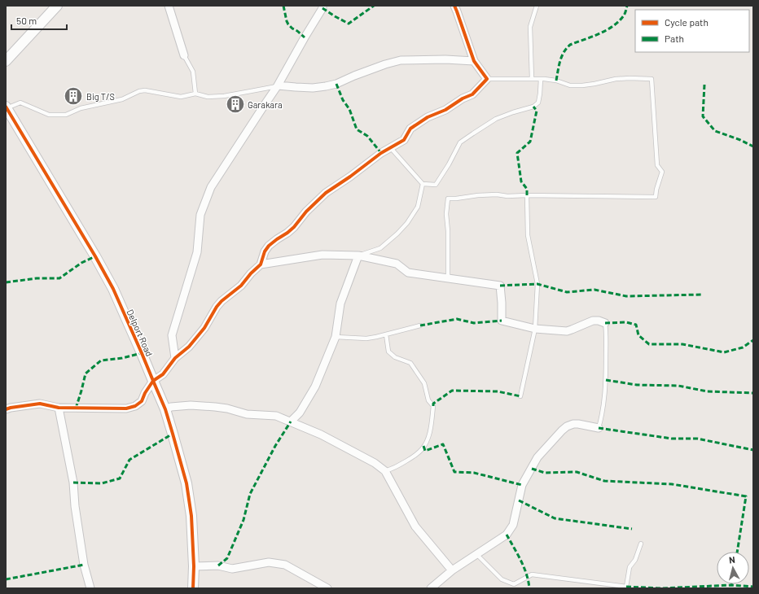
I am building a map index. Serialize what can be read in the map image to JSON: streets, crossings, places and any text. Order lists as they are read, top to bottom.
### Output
{
  "streets": {
    "street": ["Delport Road"]
  },
  "places": {
    "building": ["Big T/S", "Garakara"]
  },
  "legend": ["Cycle path", "Path"],
  "scale_bar": "50 m",
  "north": "top"
}
